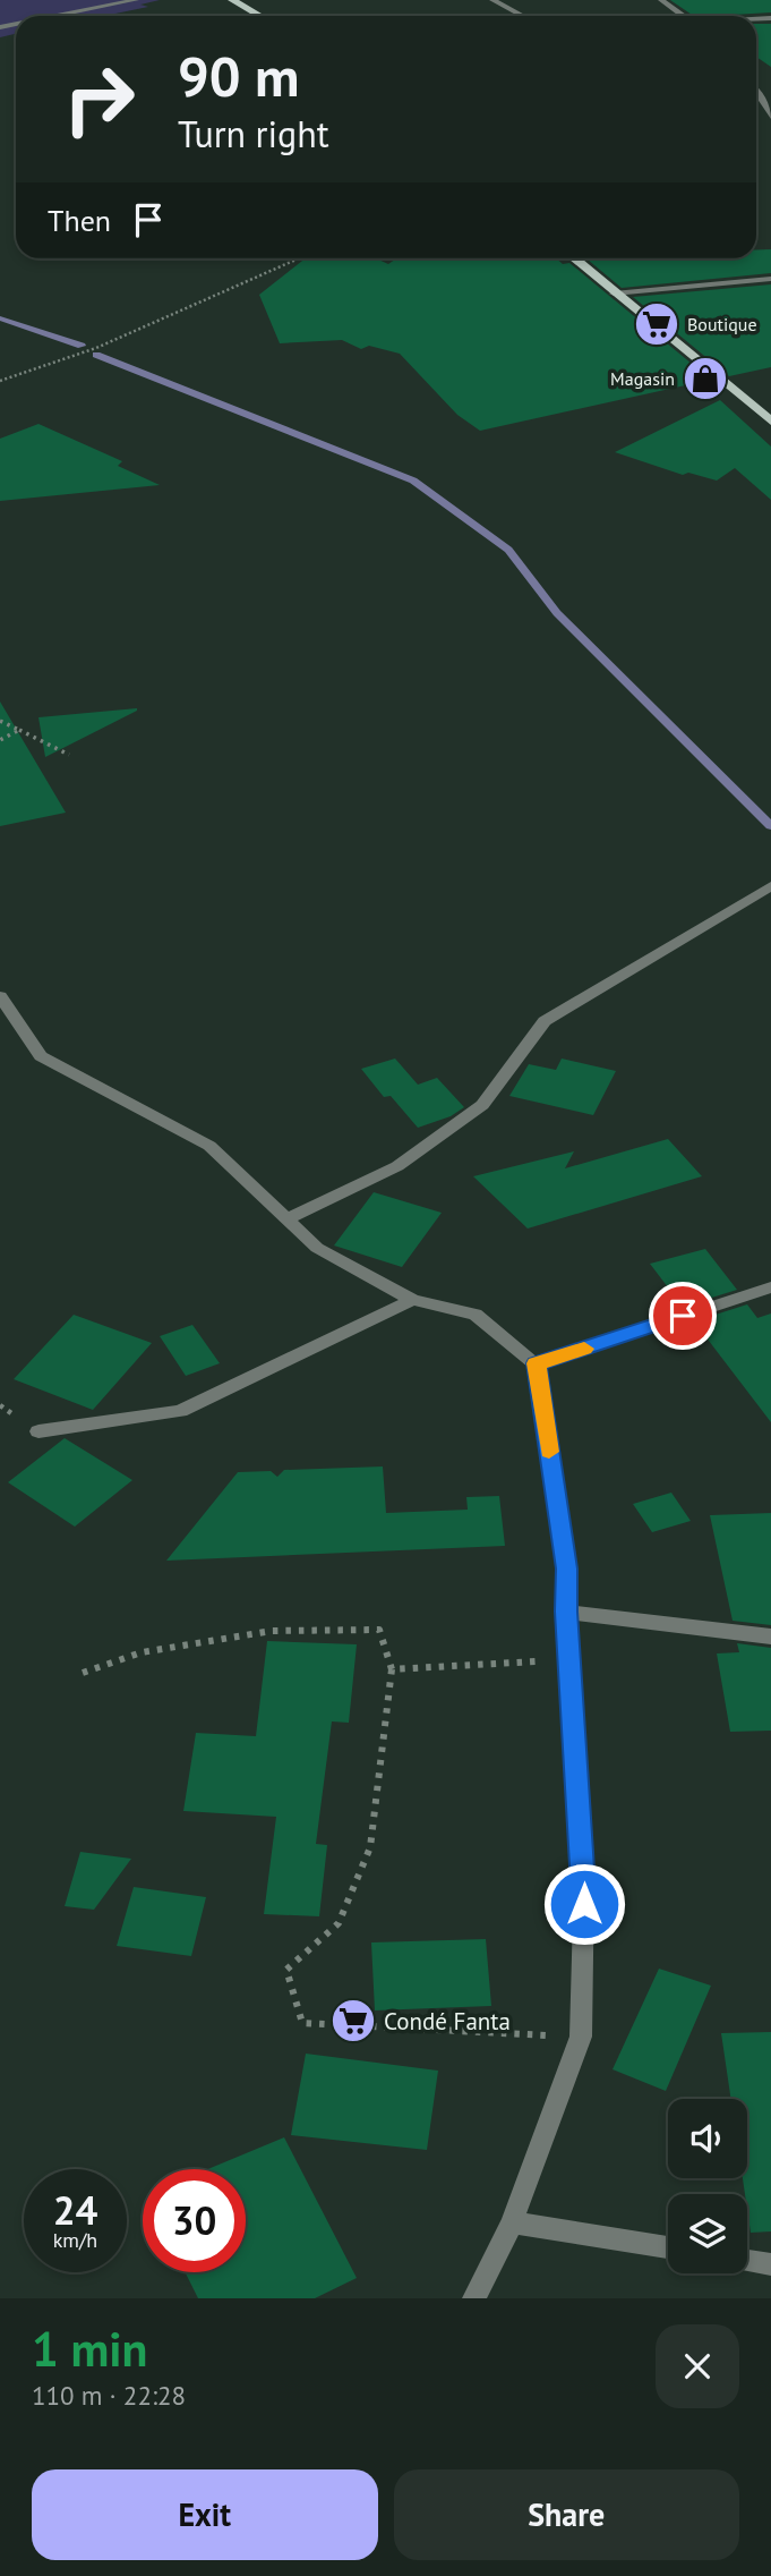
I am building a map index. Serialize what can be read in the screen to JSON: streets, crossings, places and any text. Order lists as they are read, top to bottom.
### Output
{
  "places": {
    "supermarket": ["Boutique", "Condé Fanta"],
    "shop": ["Magasin"]
  },
  "page": {
    "turn": ["90 m", "Turn right"],
    "then": "Then",
    "speed": "24 km/h",
    "limit": "30",
    "heading": ["1 min", "110 m · 22:28"],
    "buttons": ["Exit", "Share"]
  }
}
